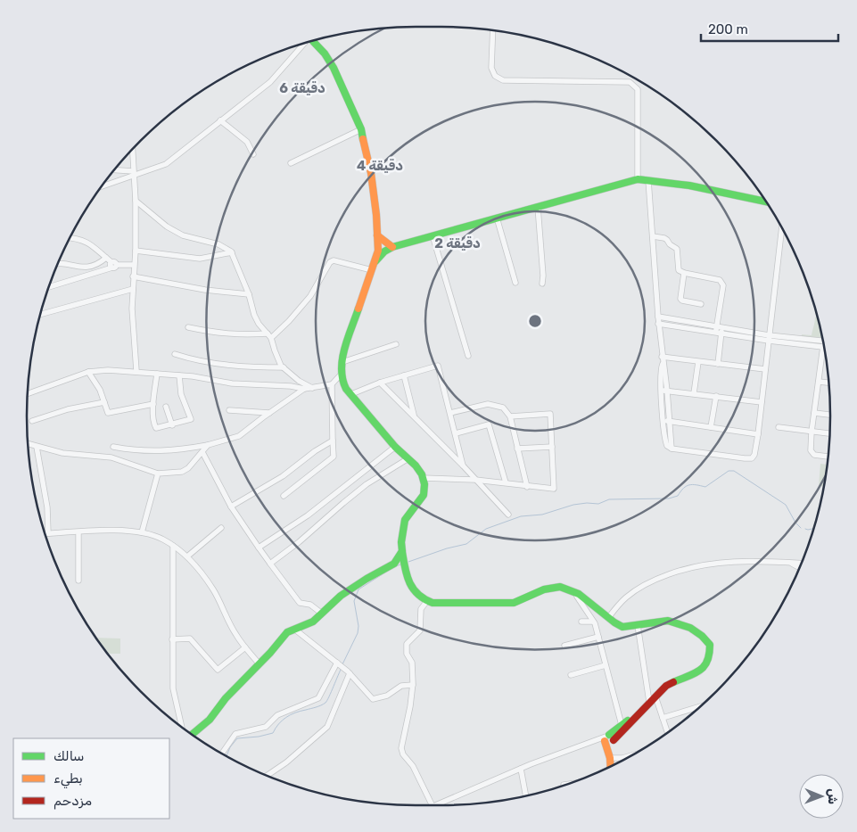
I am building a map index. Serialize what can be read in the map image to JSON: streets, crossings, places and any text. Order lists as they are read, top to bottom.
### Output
{
  "legend": ["سالك", "بطيء", "مزدحم"],
  "scale_bar": "200 m",
  "north": "right",
  "rings": ["6 دقيقة", "4 دقيقة", "2 دقيقة"]
}
